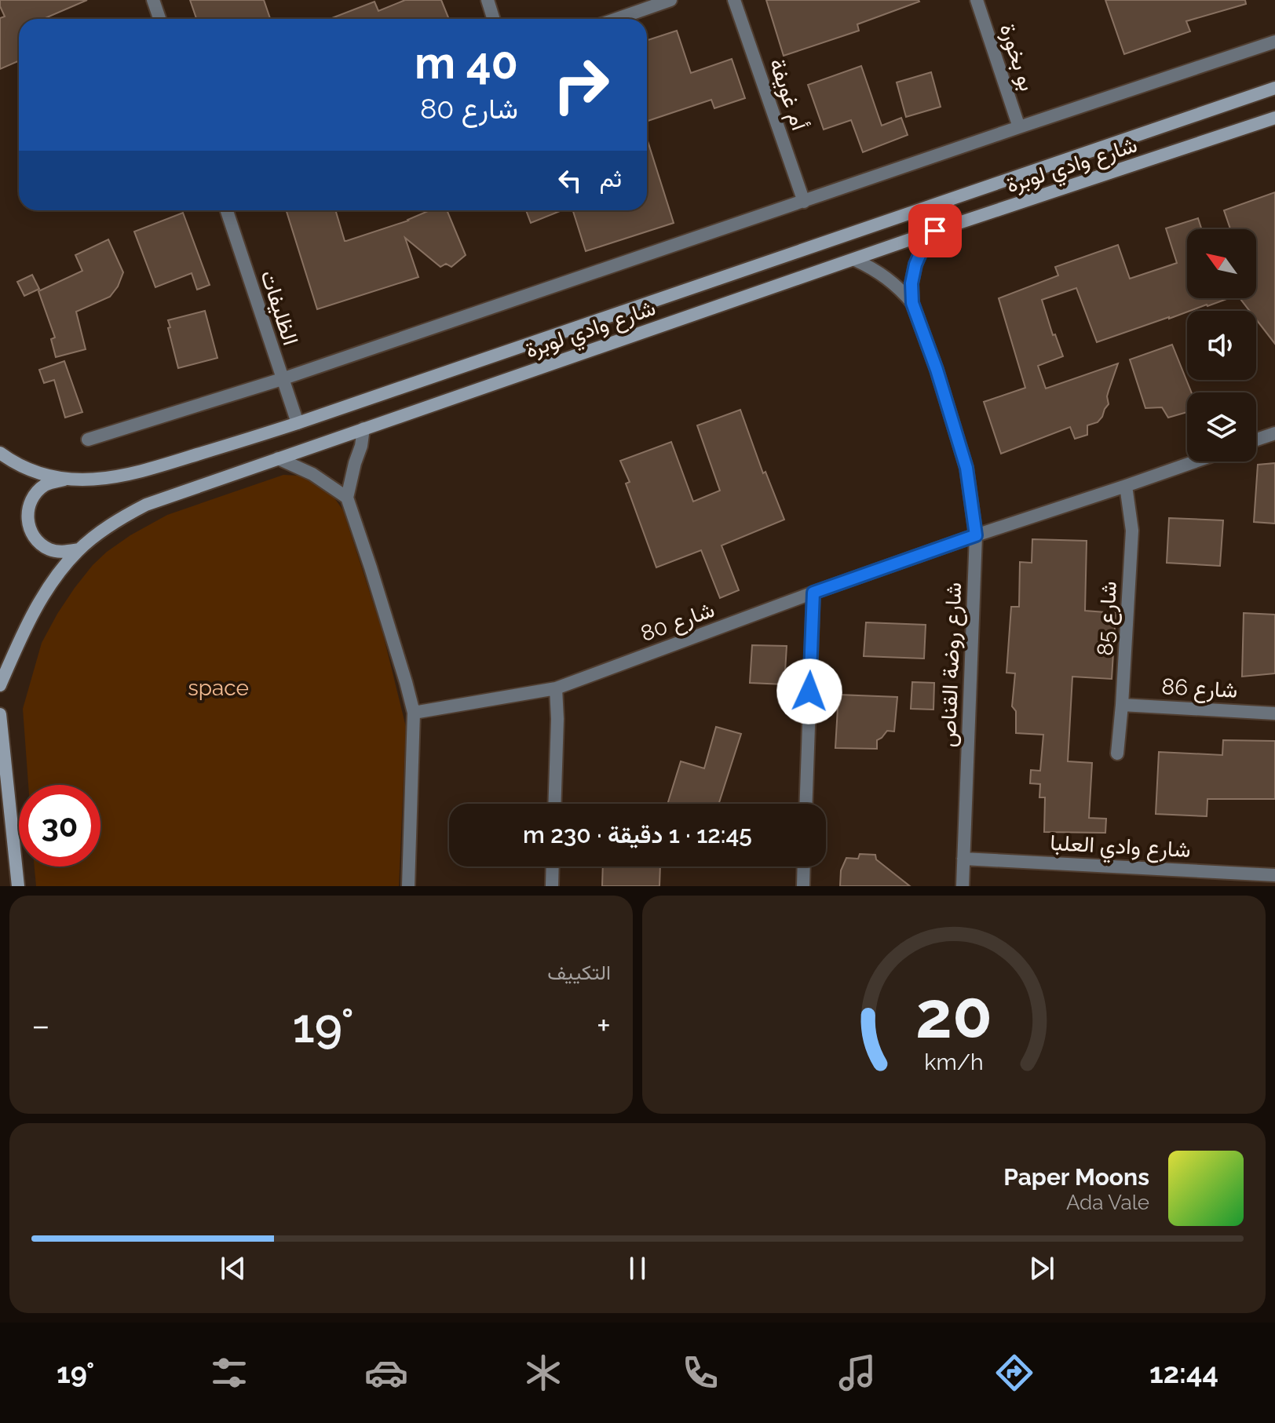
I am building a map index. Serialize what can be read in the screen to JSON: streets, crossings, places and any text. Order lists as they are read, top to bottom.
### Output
{
  "streets": {
    "street": [
      "بو بخورة",
      "أم غويفة",
      "شارع وادي لوبرة",
      "الظليفات",
      "شارع 85",
      "شارع 80",
      "شارع روضة القناص",
      "شارع 86",
      "شارع وادي العلبا"
    ]
  },
  "crossings": [
    ["شارع وادي لوبرة", "الظليفات"],
    ["شارع وادي لوبرة", "شارع روضة القناص"],
    ["شارع 85", "شارع 86"],
    ["شارع 80", "شارع روضة القناص"],
    ["شارع روضة القناص", "شارع وادي العلبا"]
  ],
  "parks": ["space"],
  "north": "top left",
  "page": {
    "turn": ["40 m", "شارع 80"],
    "then": "ثم",
    "limit": "30",
    "trip": "12:45 · 1 دقيقة · 230 m",
    "tile": "التكييف",
    "heat": ["−", "19°", "+"],
    "song": ["Paper Moons", "Ada Vale"],
    "tabs": ["12:44", "19°"],
    "gauge": ["20", "km/h"]
  }
}
